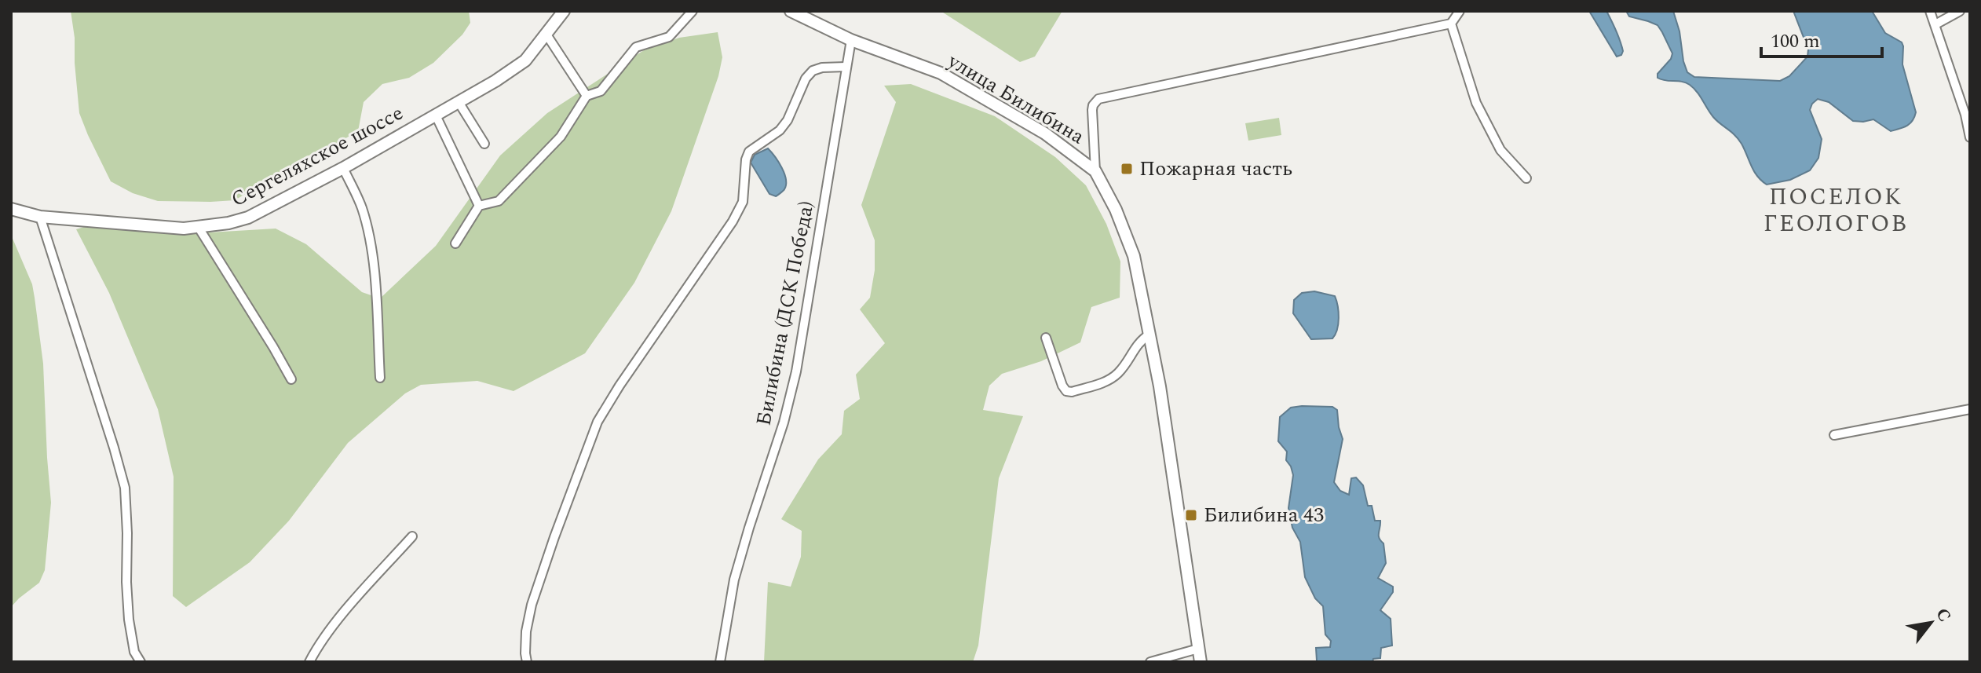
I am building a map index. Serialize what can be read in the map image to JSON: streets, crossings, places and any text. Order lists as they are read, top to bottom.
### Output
{
  "streets": {
    "main road": ["улица Билибина", "Сергеляхское шоссе"],
    "street": ["Билибина (ДСК Победа)"]
  },
  "crossings": [
    ["улица Билибина", "Билибина (ДСК Победа)"]
  ],
  "districts": ["ПОСЕЛОК ГЕОЛОГОВ"],
  "places": {
    "transit": ["Пожарная часть", "Билибина 43"]
  },
  "scale_bar": "100 m",
  "north": "top right"
}
